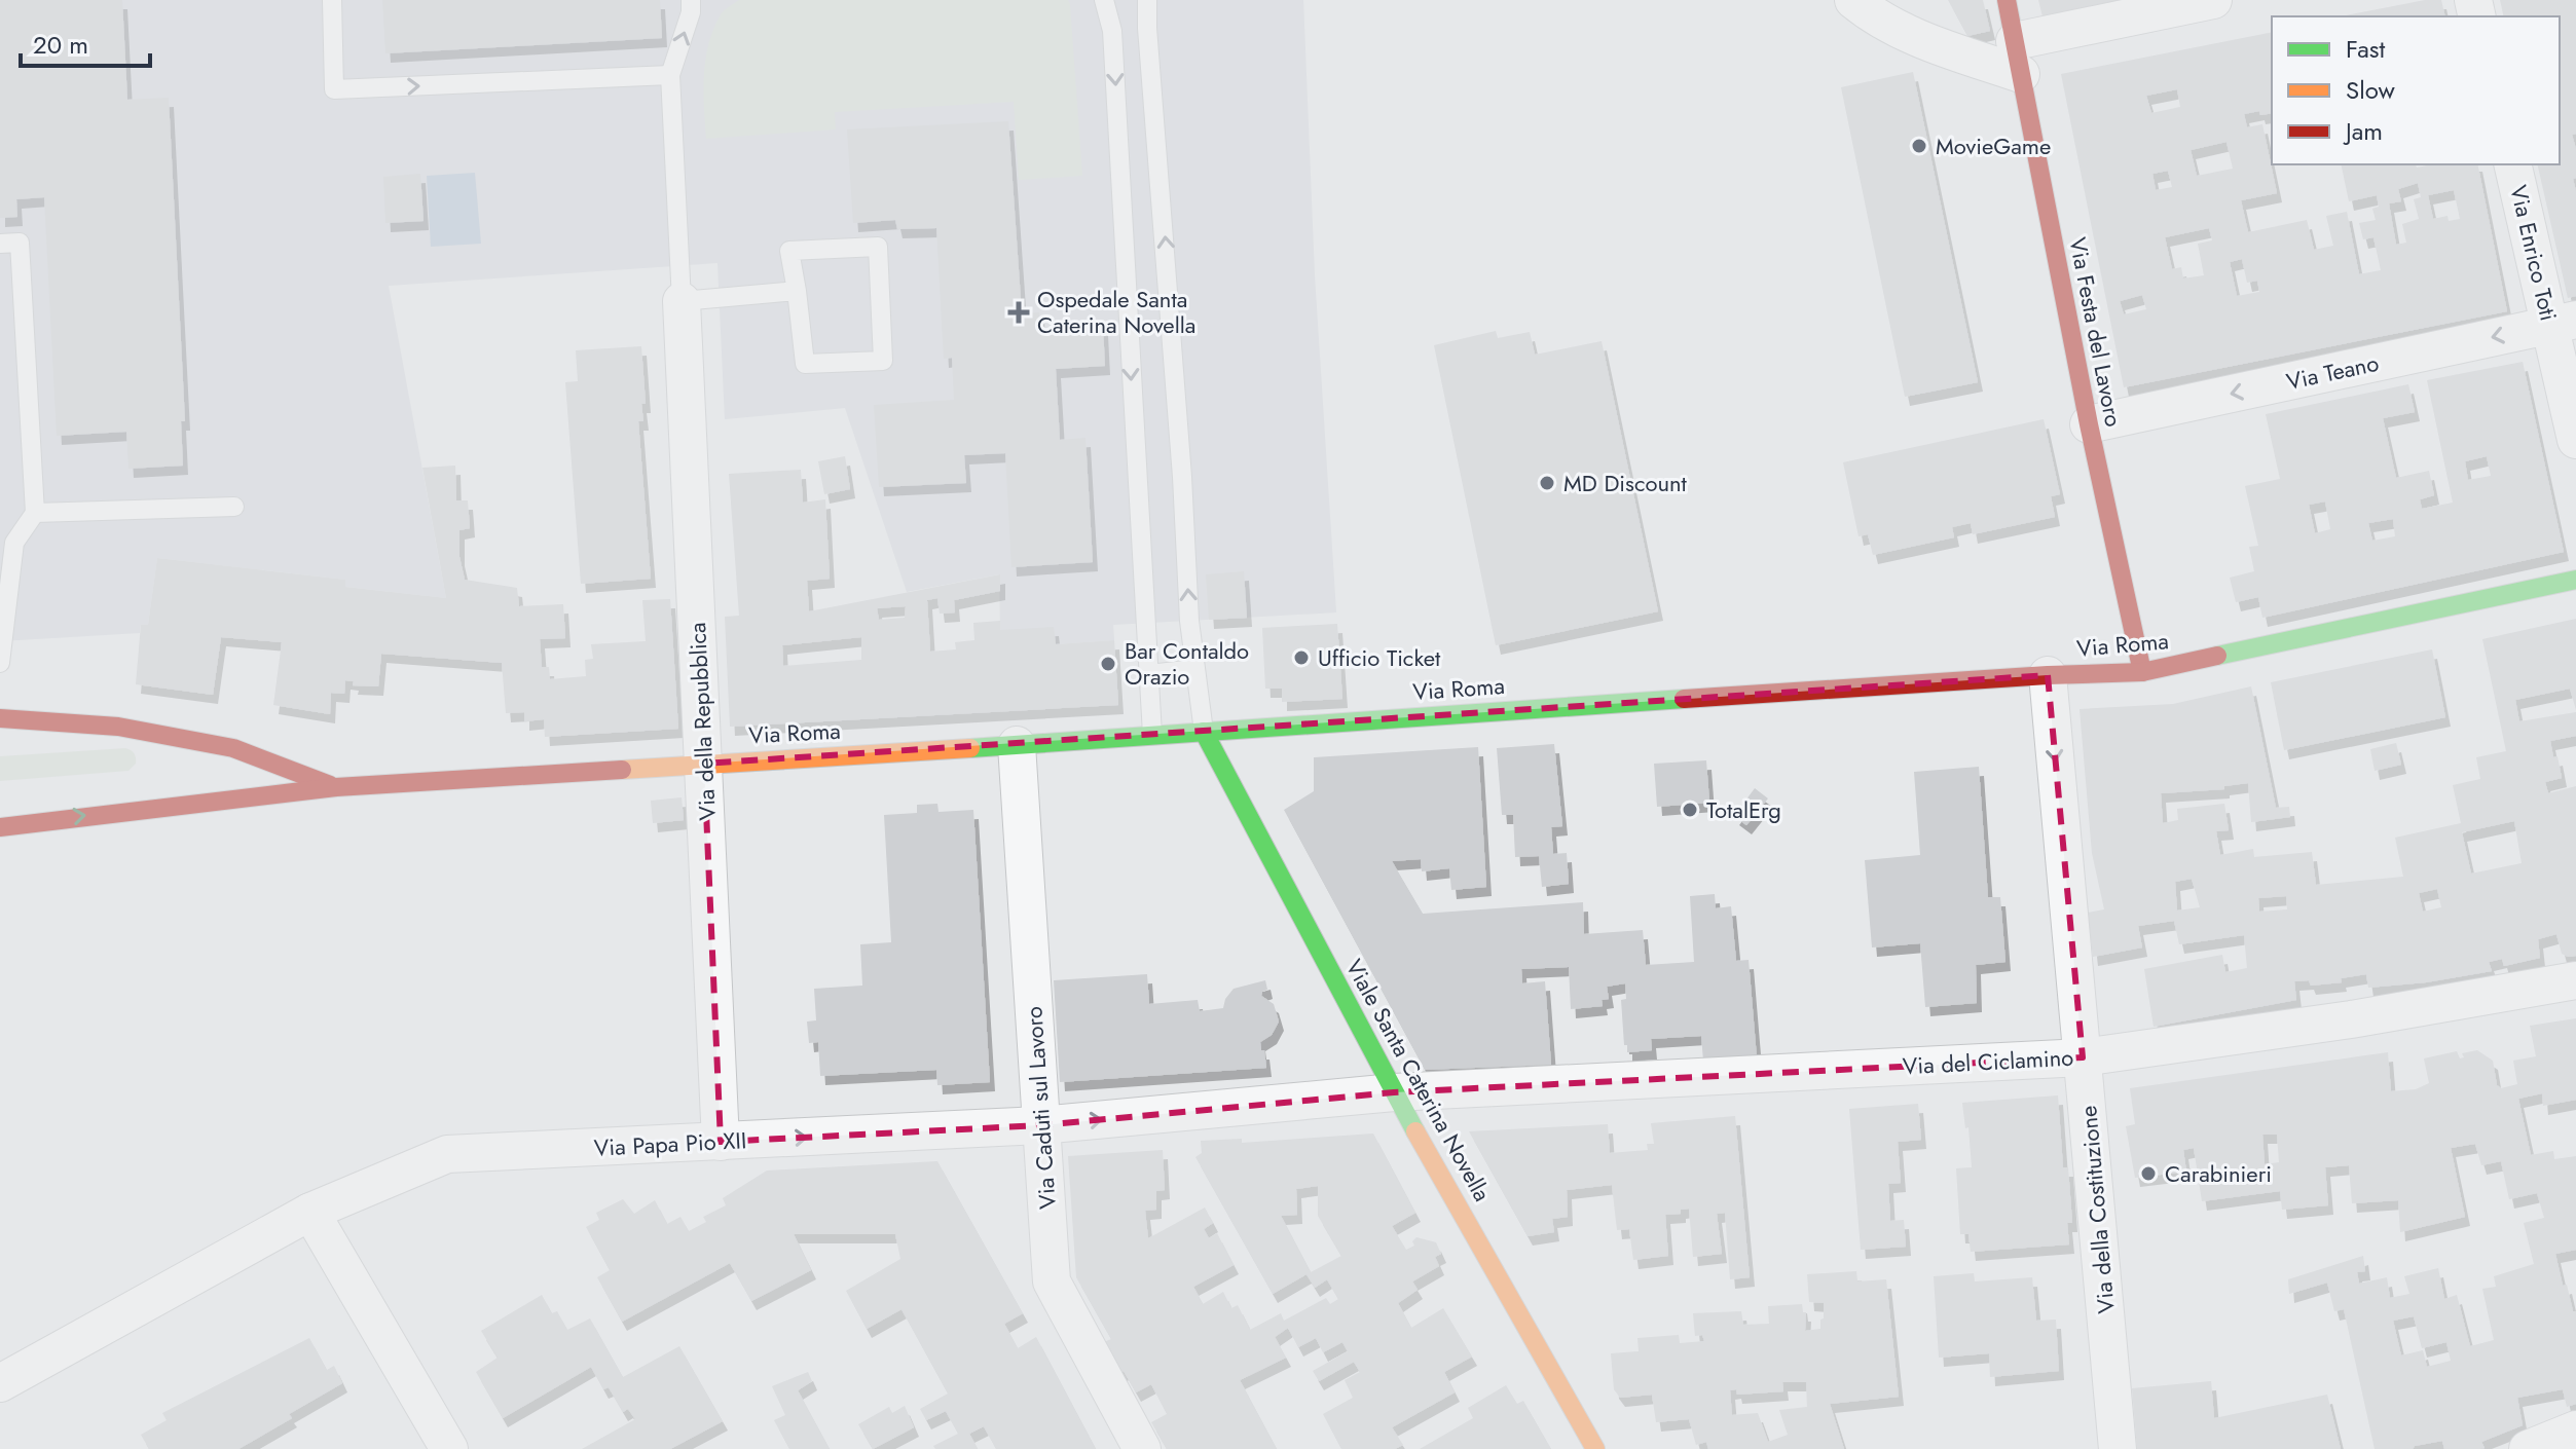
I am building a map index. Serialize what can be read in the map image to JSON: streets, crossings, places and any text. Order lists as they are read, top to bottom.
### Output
{
  "streets": {
    "main road": ["Via Festa del Lavoro", "Via Roma", "Viale Santa Caterina Novella"],
    "street": [
      "Via Enrico Toti",
      "Via Teano",
      "Via della Repubblica",
      "Via del Ciclamino",
      "Via Caduti sul Lavoro",
      "Via Papa Pio XII",
      "Via della Costituzione"
    ]
  },
  "crossings": [
    ["Via Enrico Toti", "Via Teano"],
    ["Via Festa del Lavoro", "Via Teano"],
    ["Via Festa del Lavoro", "Via Roma"],
    ["Via Roma", "Via della Repubblica"],
    ["Via Roma", "Viale Santa Caterina Novella"],
    ["Via Roma", "Via Caduti sul Lavoro"],
    ["Via Roma", "Via della Costituzione"],
    ["Via della Repubblica", "Via Papa Pio XII"],
    ["Via del Ciclamino", "Viale Santa Caterina Novella"],
    ["Via del Ciclamino", "Via Papa Pio XII"],
    ["Via del Ciclamino", "Via della Costituzione"],
    ["Viale Santa Caterina Novella", "Via Papa Pio XII"],
    ["Via Caduti sul Lavoro", "Via Papa Pio XII"]
  ],
  "one_way": ["Via Teano", "Via Papa Pio XII", "Via della Costituzione"],
  "places": {
    "other": [
      "MovieGame",
      "MD Discount",
      "Ufficio Ticket",
      "Bar Contaldo Orazio",
      "TotalErg",
      "Carabinieri"
    ],
    "health": ["Ospedale Santa Caterina Novella"]
  },
  "legend": ["Fast", "Slow", "Jam"],
  "scale_bar": "20 m"
}
